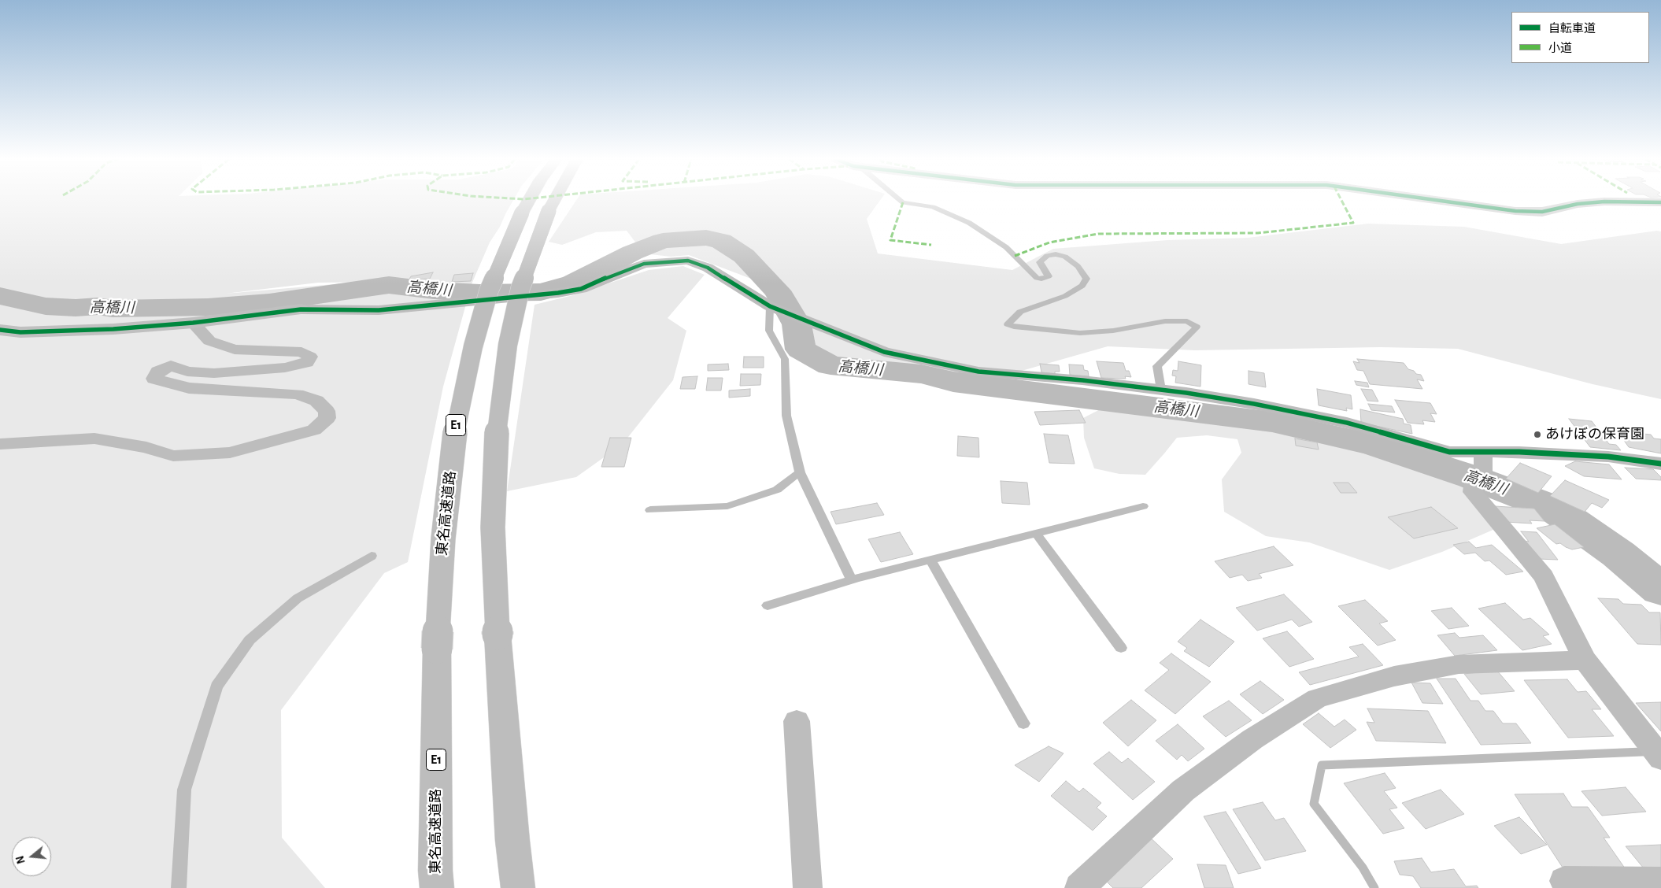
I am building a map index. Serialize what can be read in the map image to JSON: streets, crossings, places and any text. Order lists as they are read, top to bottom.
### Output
{
  "streets": {
    "highway": ["E1", "東名高速道路"]
  },
  "water": ["高橋川"],
  "places": ["あけぼの保育園"],
  "legend": ["自転車道", "小道"],
  "north": "left"
}
